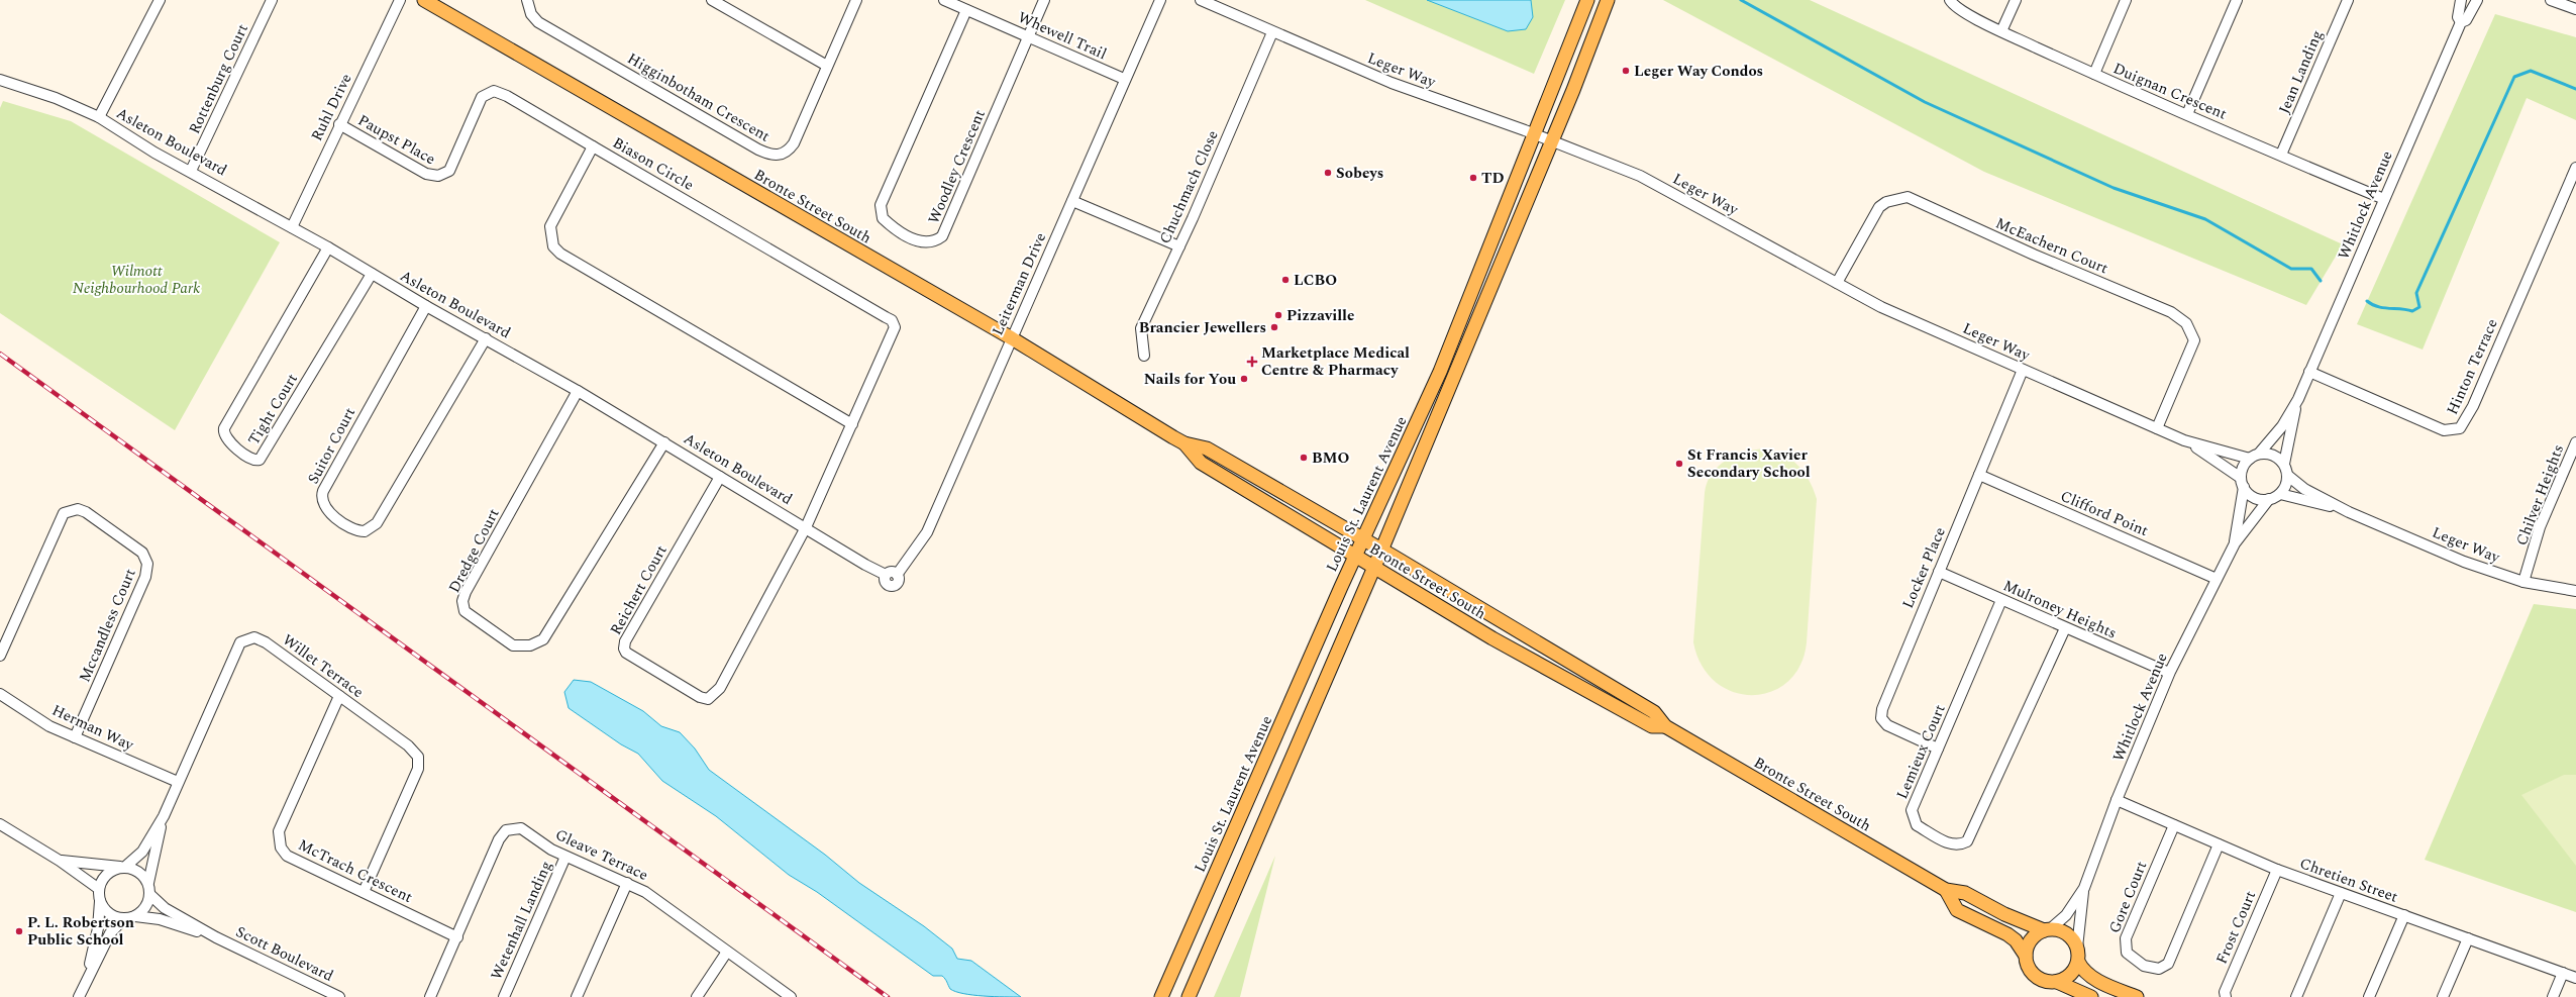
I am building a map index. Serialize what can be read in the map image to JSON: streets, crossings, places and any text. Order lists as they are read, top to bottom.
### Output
{
  "streets": {
    "main road": ["Bronte Street South", "Louis St. Laurent Avenue"],
    "street": [
      "Whewell Trail",
      "Leger Way",
      "Jean Landing",
      "Rottenburg Court",
      "Duignan Crescent",
      "Higginbotham Crescent",
      "Ruhl Drive",
      "Paupst Place",
      "Asleton Boulevard",
      "Biason Circle",
      "Woodley Crescent",
      "Chuchmach Close",
      "Whitlock Avenue",
      "McEachern Court",
      "Leiterman Drive",
      "Hinton Terrace",
      "Tight Court",
      "Suitor Court",
      "Chilver Heights",
      "Clifford Point",
      "Dredge Court",
      "Locker Place",
      "Reichert Court",
      "Mulroney Heights",
      "Mccandless Court",
      "Willet Terrace",
      "Herman Way",
      "Lemieux Court",
      "Gleave Terrace",
      "McTrach Crescent",
      "Chretien Street",
      "Gore Court",
      "Wetenhall Landing",
      "Frost Court",
      "Scott Boulevard"
    ]
  },
  "crossings": [
    ["Whewell Trail", "Woodley Crescent"],
    ["Whewell Trail", "Leiterman Drive"],
    ["Leger Way", "Chuchmach Close"],
    ["Leger Way", "Whitlock Avenue"],
    ["Leger Way", "McEachern Court"],
    ["Leger Way", "Louis St. Laurent Avenue"],
    ["Leger Way", "Chilver Heights"],
    ["Leger Way", "Locker Place"],
    ["Jean Landing", "Duignan Crescent"],
    ["Rottenburg Court", "Asleton Boulevard"],
    ["Duignan Crescent", "Whitlock Avenue"],
    ["Ruhl Drive", "Paupst Place"],
    ["Ruhl Drive", "Asleton Boulevard"],
    ["Paupst Place", "Biason Circle"],
    ["Asleton Boulevard", "Biason Circle"],
    ["Asleton Boulevard", "Leiterman Drive"],
    ["Asleton Boulevard", "Tight Court"],
    ["Asleton Boulevard", "Suitor Court"],
    ["Asleton Boulevard", "Dredge Court"],
    ["Asleton Boulevard", "Reichert Court"],
    ["Biason Circle", "Reichert Court"],
    ["Whitlock Avenue", "Bronte Street South"],
    ["Whitlock Avenue", "Hinton Terrace"],
    ["Whitlock Avenue", "Clifford Point"],
    ["Whitlock Avenue", "Mulroney Heights"],
    ["Whitlock Avenue", "Chretien Street"],
    ["Bronte Street South", "Leiterman Drive"],
    ["Bronte Street South", "Louis St. Laurent Avenue"],
    ["Clifford Point", "Locker Place"],
    ["Locker Place", "Mulroney Heights"],
    ["Locker Place", "Lemieux Court"],
    ["Mulroney Heights", "Lemieux Court"],
    ["Mccandless Court", "Herman Way"],
    ["Willet Terrace", "Herman Way"],
    ["Willet Terrace", "McTrach Crescent"],
    ["Willet Terrace", "Scott Boulevard"],
    ["Gleave Terrace", "McTrach Crescent"],
    ["Gleave Terrace", "Wetenhall Landing"],
    ["Chretien Street", "Gore Court"],
    ["Chretien Street", "Frost Court"]
  ],
  "parks": ["Wilmott Neighbourhood Park"],
  "places": {
    "other": [
      "Leger Way Condos",
      "Sobeys",
      "TD",
      "LCBO",
      "Pizzaville",
      "Brancier Jewellers",
      "Nails for You",
      "BMO",
      "St Francis Xavier Secondary School",
      "P. L. Robertson Public School"
    ],
    "health": ["Marketplace Medical Centre & Pharmacy"]
  }
}
